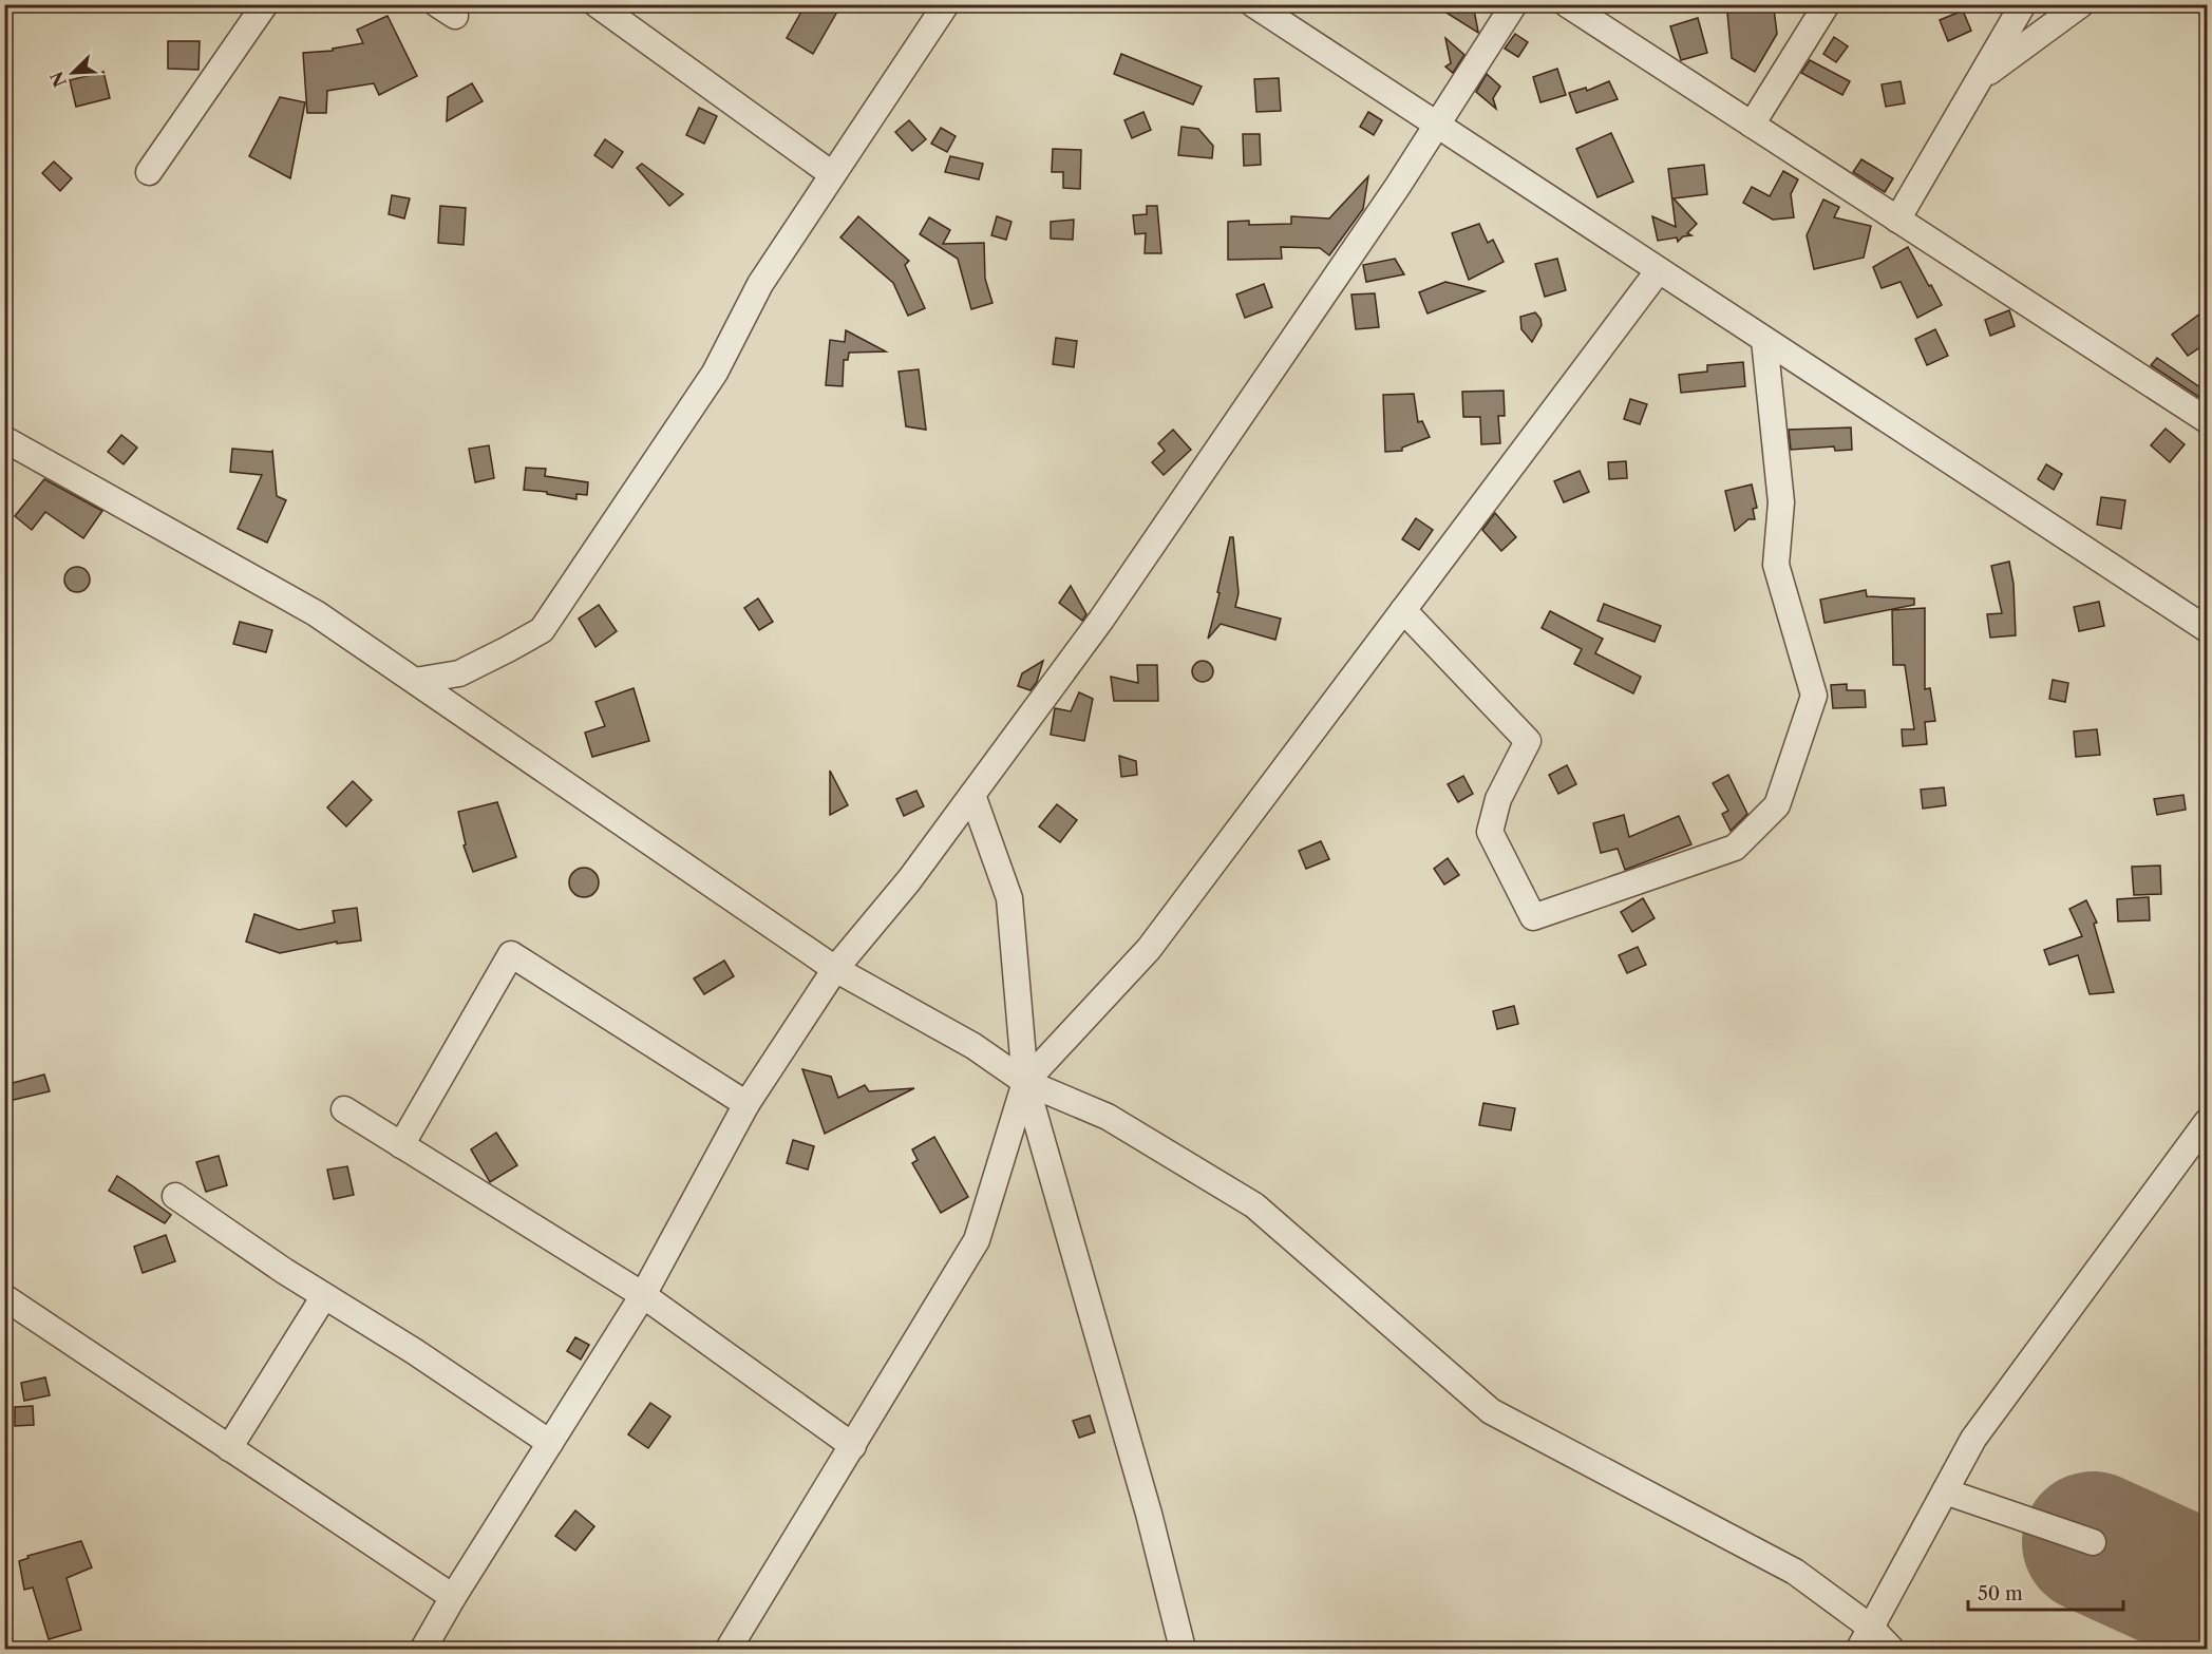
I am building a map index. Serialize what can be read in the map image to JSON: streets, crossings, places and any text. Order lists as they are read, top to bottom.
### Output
{
  "scale_bar": "50 m",
  "north": "bottom left"
}
